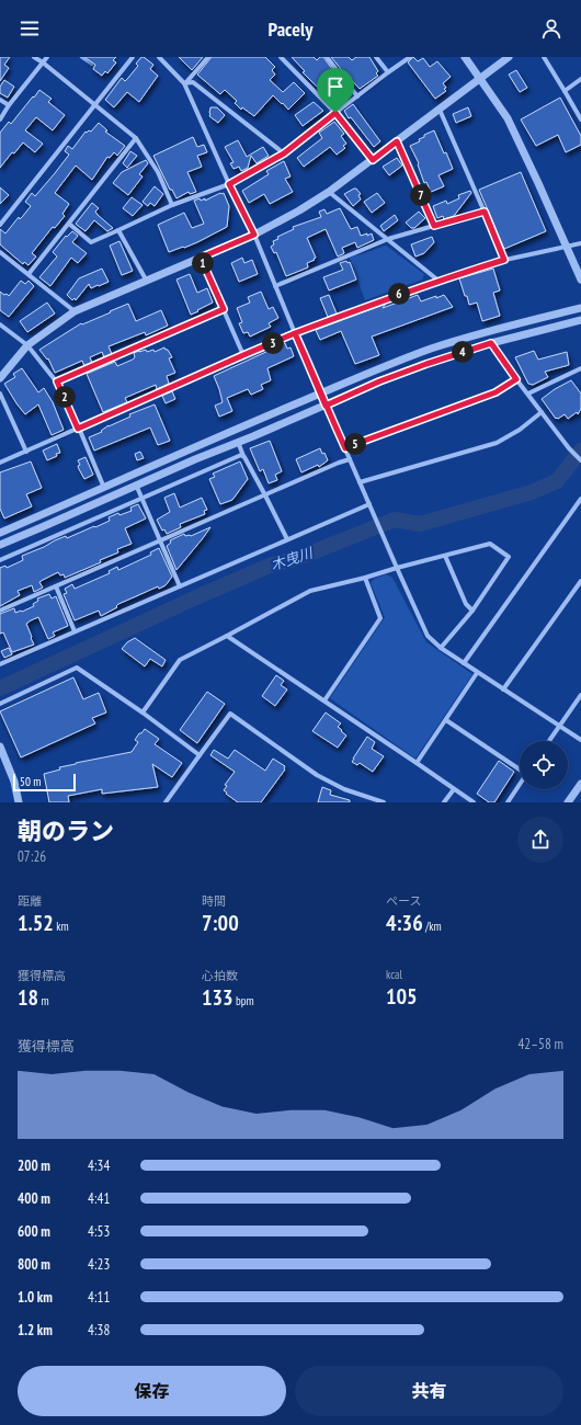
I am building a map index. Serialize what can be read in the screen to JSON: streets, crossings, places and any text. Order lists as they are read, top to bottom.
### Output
{
  "water": ["木曳川"],
  "scale_bar": "50 m",
  "page": {
    "header": "Pacely",
    "pins": [
      "7",
      "1",
      "6",
      "3",
      "4",
      "2",
      "5"
    ],
    "scale": "50 m",
    "heading": ["朝のラン", "07:26"],
    "stats": [
      ["距離", "1.52 km"],
      ["時間", "7:00"],
      ["ペース", "4:36 /km"],
      ["獲得標高", "18 m"],
      ["心拍数", "133 bpm"],
      ["kcal", "105"]
    ],
    "chart": ["獲得標高", "42–58 m"],
    "list": [
      {
        "name": "200 m",
        "note": "4:34"
      },
      {
        "name": "400 m",
        "note": "4:41"
      },
      {
        "name": "600 m",
        "note": "4:53"
      },
      {
        "name": "800 m",
        "note": "4:23"
      },
      {
        "name": "1.0 km",
        "note": "4:11"
      },
      {
        "name": "1.2 km",
        "note": "4:38"
      }
    ],
    "buttons": ["保存", "共有"]
  }
}
